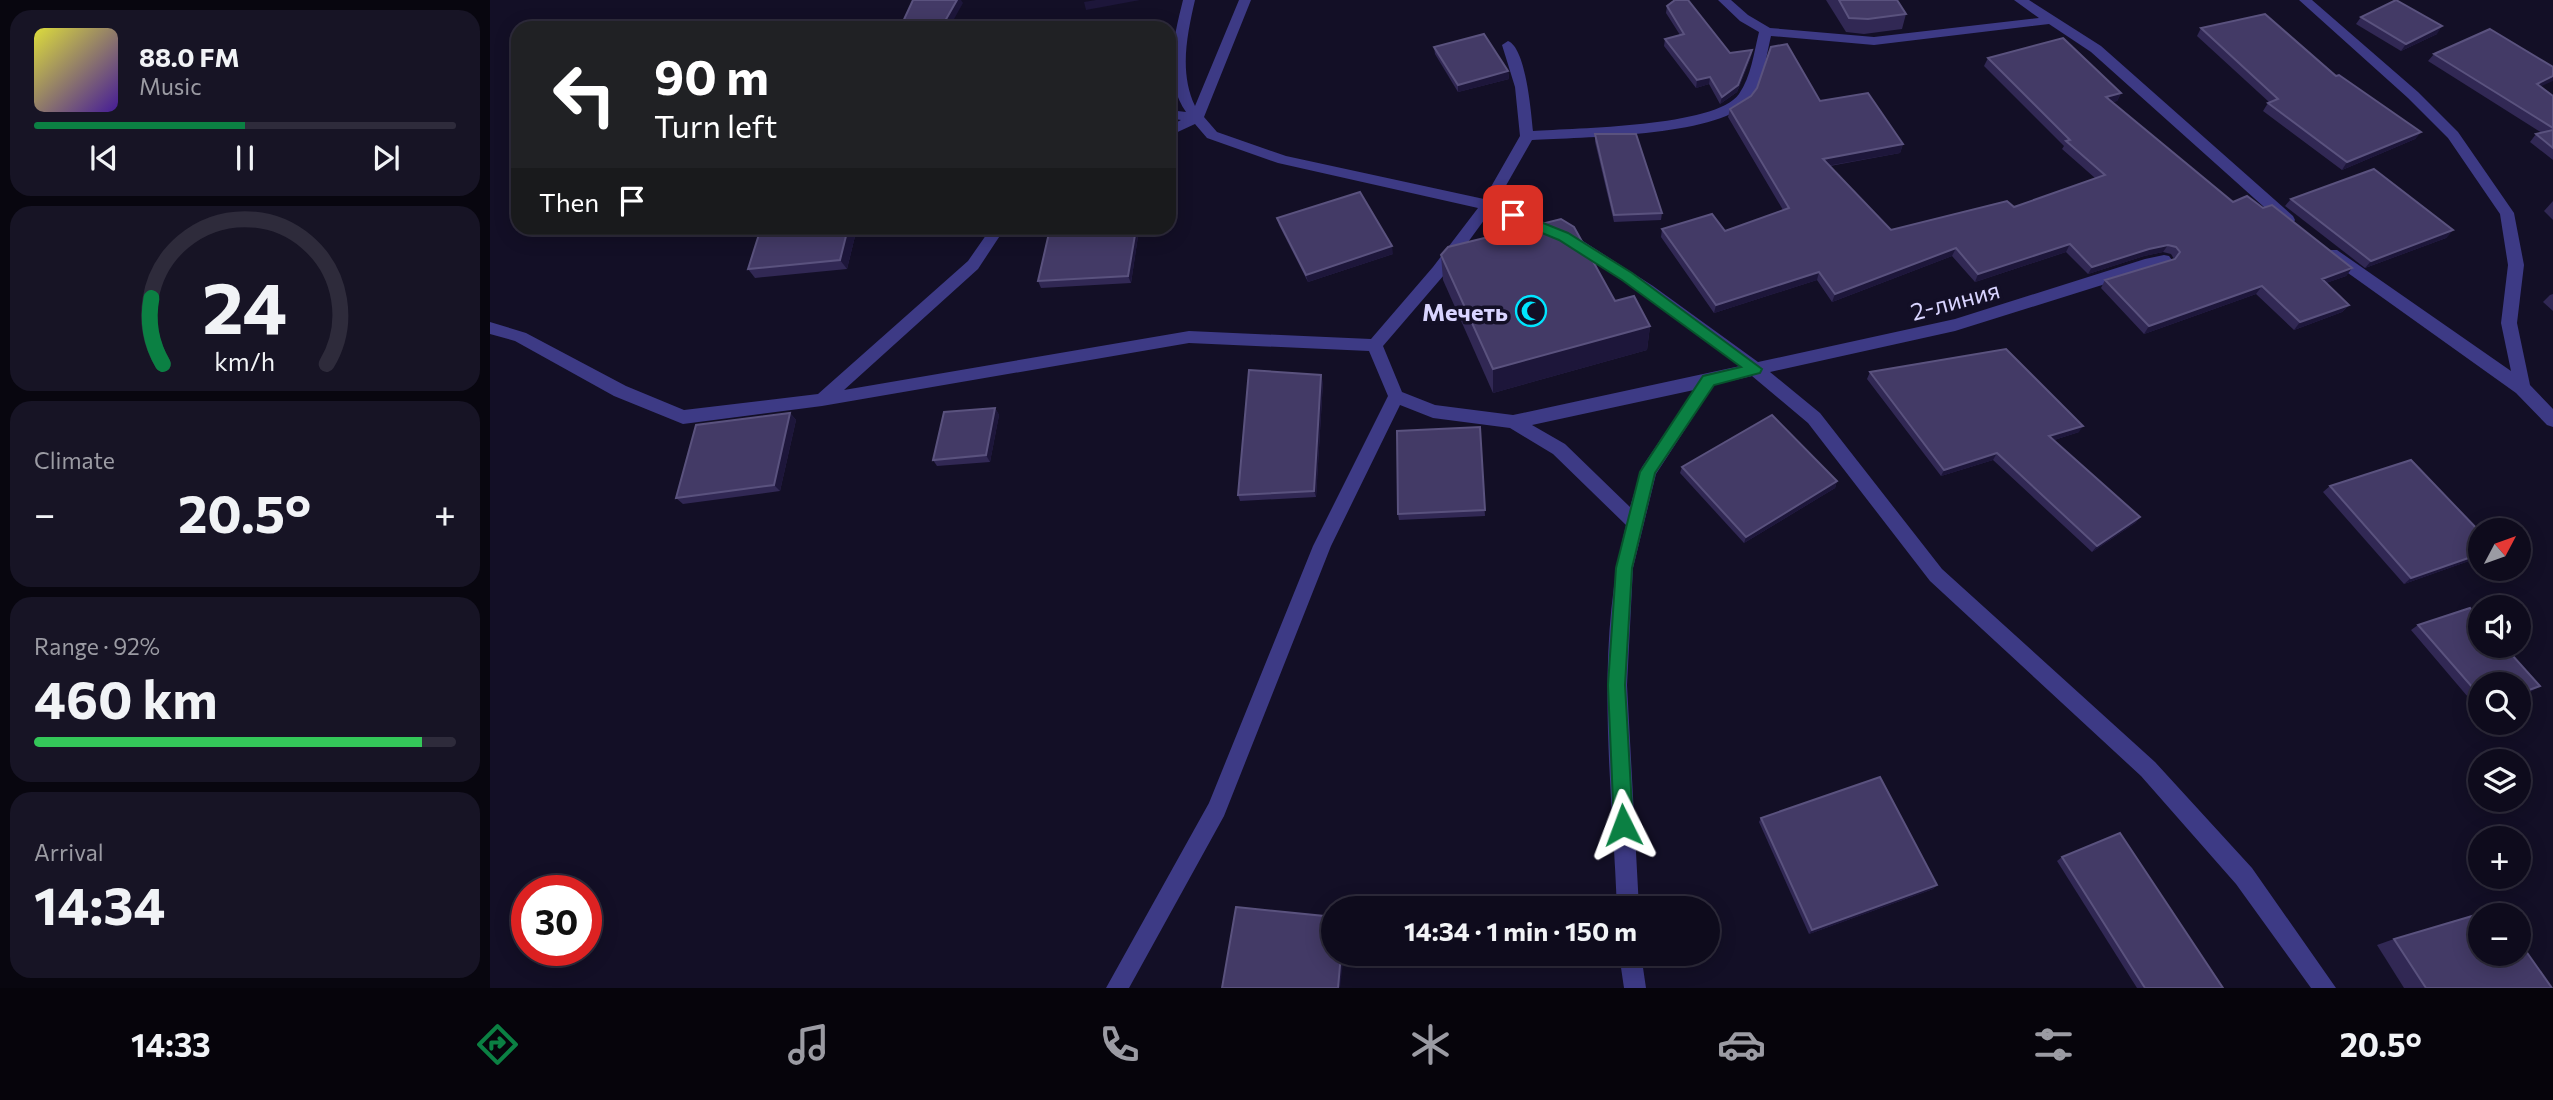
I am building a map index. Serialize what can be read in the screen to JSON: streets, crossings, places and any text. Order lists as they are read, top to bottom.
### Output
{
  "streets": {
    "street": ["2-линия"]
  },
  "places": {
    "mosque": ["Мечеть"]
  },
  "north": "top right",
  "page": {
    "turn": ["90 m", "Turn left"],
    "song": ["88.0 FM", "Music"],
    "then": "Then",
    "tile": [
      "Climate",
      ["Range · 92%", "460 km"],
      ["Arrival", "14:34"]
    ],
    "heat": ["−", "20.5°", "+"],
    "map_buttons": ["+", "−"],
    "limit": "30",
    "trip": "14:34 · 1 min · 150 m",
    "tabs": ["14:33", "20.5°"],
    "gauge": ["24", "km/h"]
  }
}
